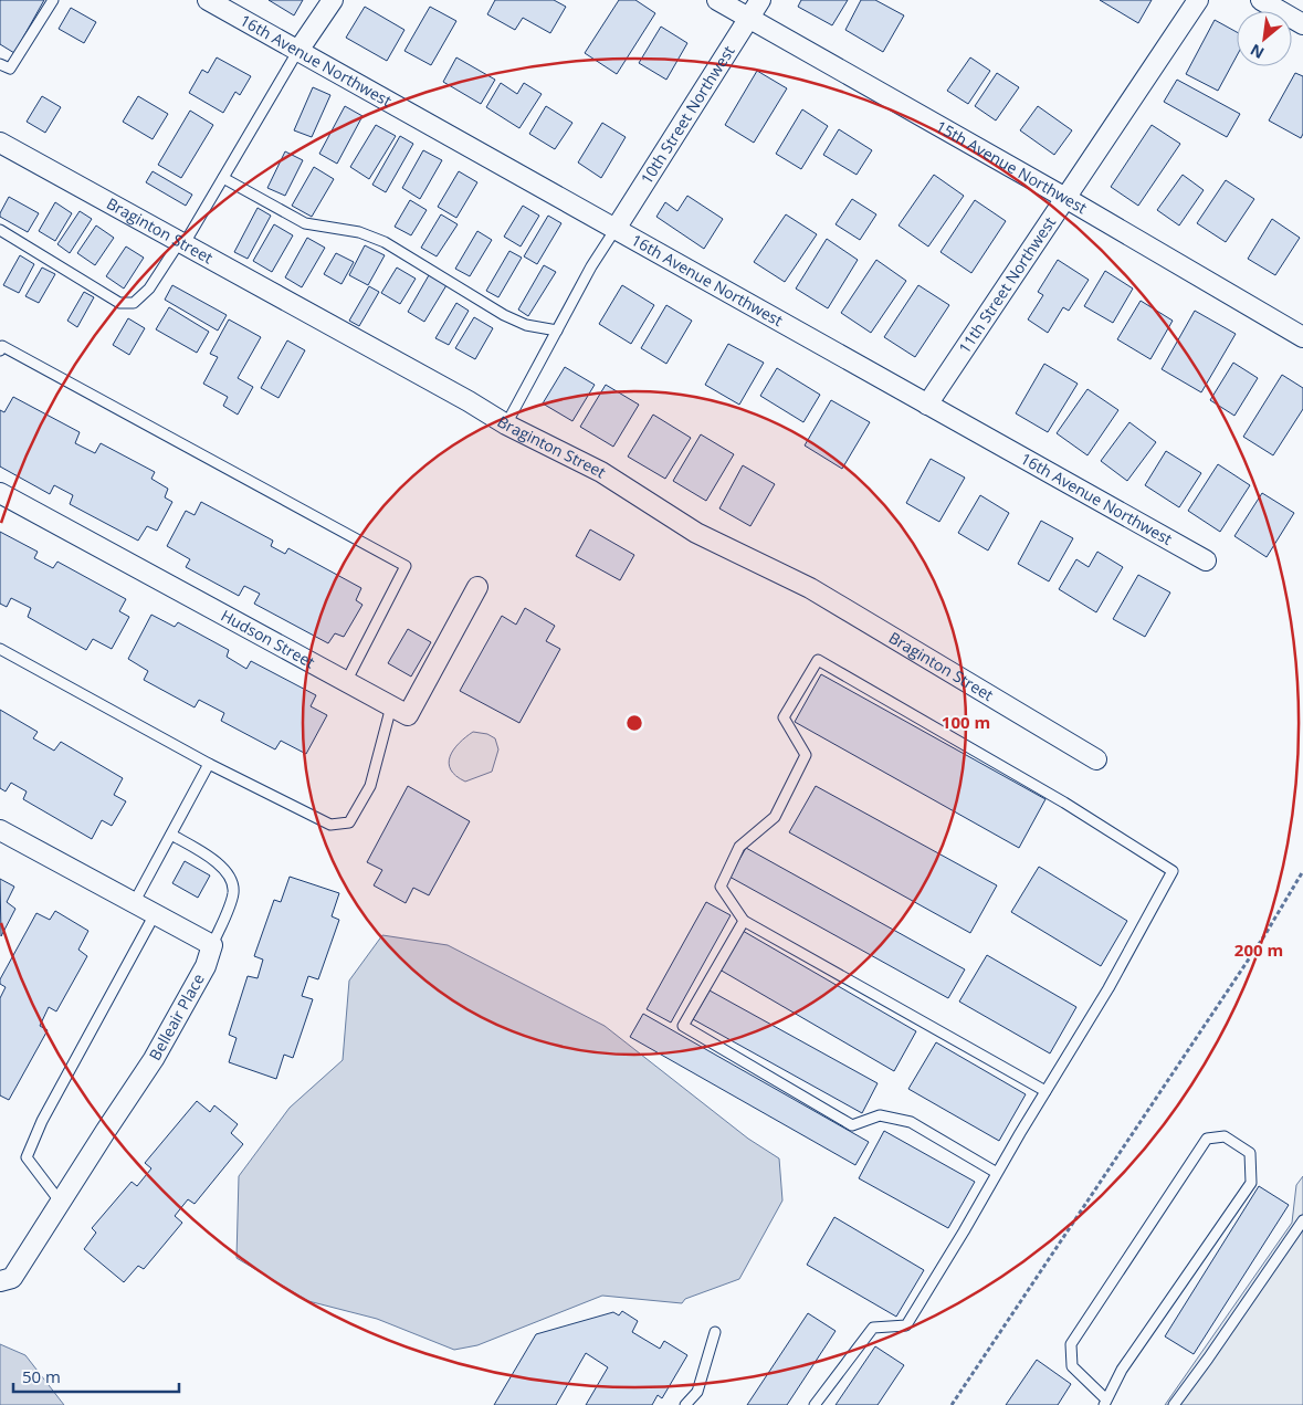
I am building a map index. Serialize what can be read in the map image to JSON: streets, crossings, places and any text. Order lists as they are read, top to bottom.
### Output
{
  "streets": {
    "street": [
      "16th Avenue Northwest",
      "10th Street Northwest",
      "15th Avenue Northwest",
      "Braginton Street",
      "11th Street Northwest",
      "Hudson Street",
      "Belleair Place"
    ]
  },
  "crossings": [
    ["16th Avenue Northwest", "10th Street Northwest"],
    ["16th Avenue Northwest", "11th Street Northwest"],
    ["10th Street Northwest", "15th Avenue Northwest"],
    ["15th Avenue Northwest", "11th Street Northwest"]
  ],
  "scale_bar": "50 m",
  "north": "bottom left",
  "rings": ["100 m", "200 m"]
}
